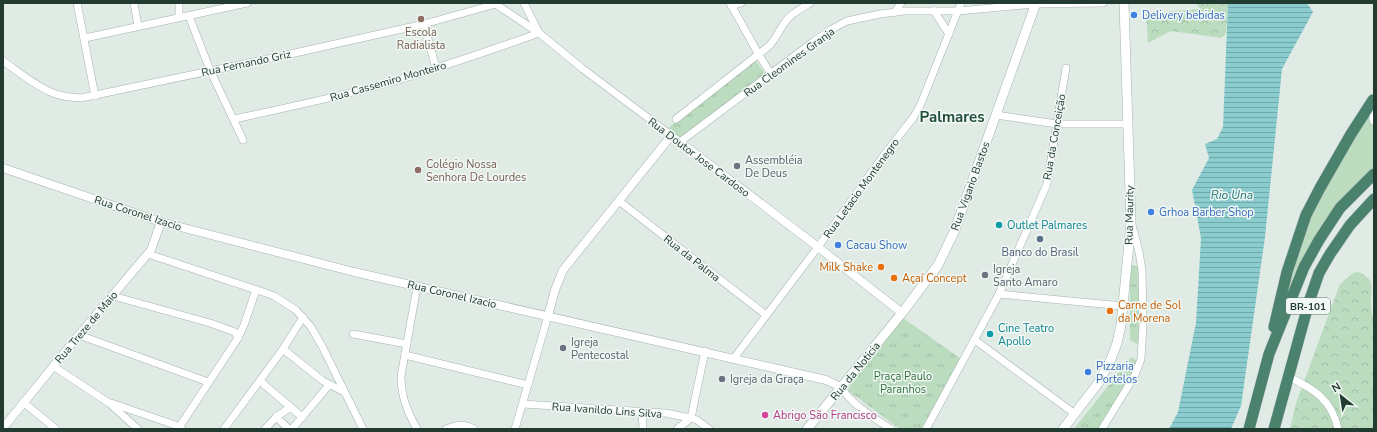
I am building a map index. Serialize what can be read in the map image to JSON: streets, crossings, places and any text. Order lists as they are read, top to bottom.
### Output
{
  "streets": {
    "highway": ["BR-101"],
    "main road": ["Rua Vigario Bastos", "Rua Maurity", "Rua da Noticia"],
    "street": [
      "Rua Cleomines Granja",
      "Rua Fernando Griz",
      "Rua Cassemiro Monteiro",
      "Rua da Conceição",
      "Rua Doutor Jose Cardoso",
      "Rua Letacio Montenegro",
      "Rua Coronel Izacio",
      "Rua da Palma",
      "Rua Treze de Maio",
      "Rua Ivanildo Lins Silva"
    ]
  },
  "crossings": [
    ["Rua Cleomines Granja", "Rua Doutor Jose Cardoso"],
    ["Rua Cleomines Granja", "Rua Vigario Bastos"],
    ["Rua Cleomines Granja", "Rua Letacio Montenegro"],
    ["Rua Fernando Griz", "Rua Doutor Jose Cardoso"],
    ["Rua Cassemiro Monteiro", "Rua Doutor Jose Cardoso"],
    ["Rua Doutor Jose Cardoso", "Rua Vigario Bastos"],
    ["Rua Doutor Jose Cardoso", "Rua Letacio Montenegro"],
    ["Rua Doutor Jose Cardoso", "Rua da Noticia"],
    ["Rua Vigario Bastos", "Rua da Noticia"],
    ["Rua Letacio Montenegro", "Rua Coronel Izacio"],
    ["Rua Letacio Montenegro", "Rua da Palma"],
    ["Rua Coronel Izacio", "Rua Treze de Maio"],
    ["Rua Coronel Izacio", "Rua da Noticia"]
  ],
  "districts": ["Palmares"],
  "water": ["Rio Una"],
  "parks": ["Praça Paulo Paranhos"],
  "places": [
    "Delivery bebidas",
    "Escola Radialista",
    "Assembléia De Deus",
    "Colégio Nossa Senhora De Lourdes",
    "Grhoa Barber Shop",
    "Outlet Palmares",
    "Banco do Brasil",
    "Cacau Show",
    "Milk Shake",
    "Igreja Santo Amaro",
    "Açaí Concept",
    "Carne de Sol da Morena",
    "Cine Teatro Apollo",
    "Igreja Pentecostal",
    "Pizzaria Portelos",
    "Igreja da Graça",
    "Abrigo São Francisco"
  ],
  "north": "top left"
}
